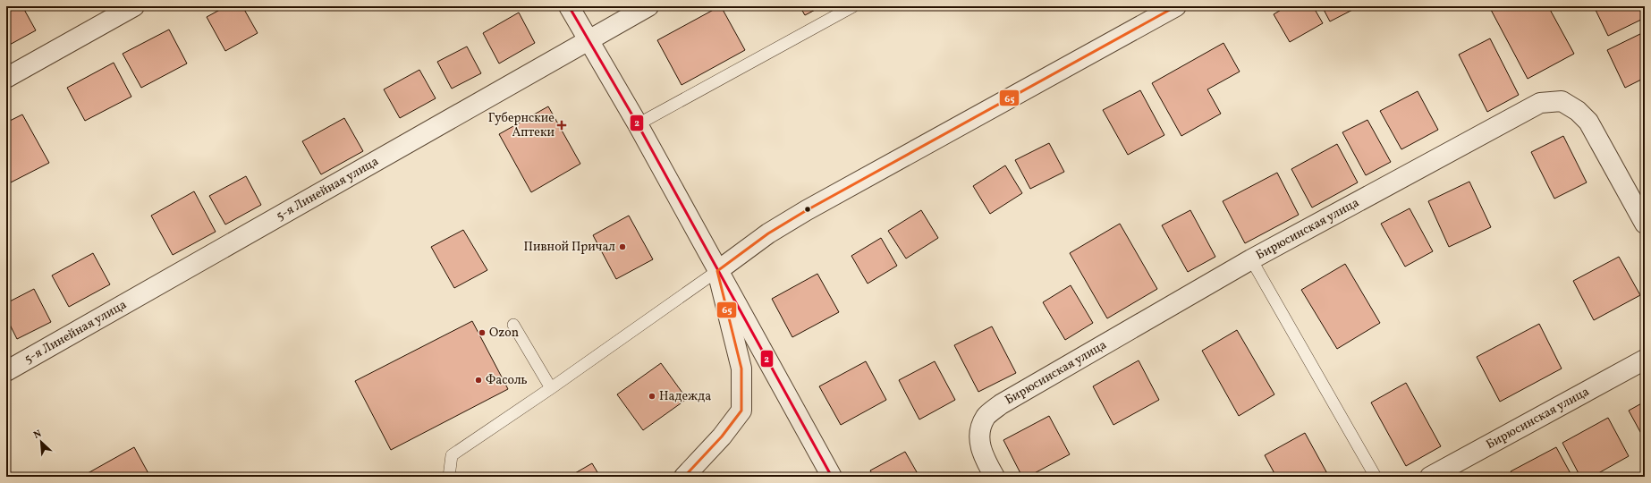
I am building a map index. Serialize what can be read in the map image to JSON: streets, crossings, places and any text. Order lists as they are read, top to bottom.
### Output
{
  "streets": {
    "street": ["5-я Линейная улица", "Бирюсинская улица"]
  },
  "places": {
    "health": ["Губернские Аптеки"],
    "other": [
      "Пивной Причал",
      "Ozon",
      "Фасоль",
      "Надежда"
    ]
  },
  "lines": ["transit line 2", "transit line 65"],
  "north": "top left"
}
